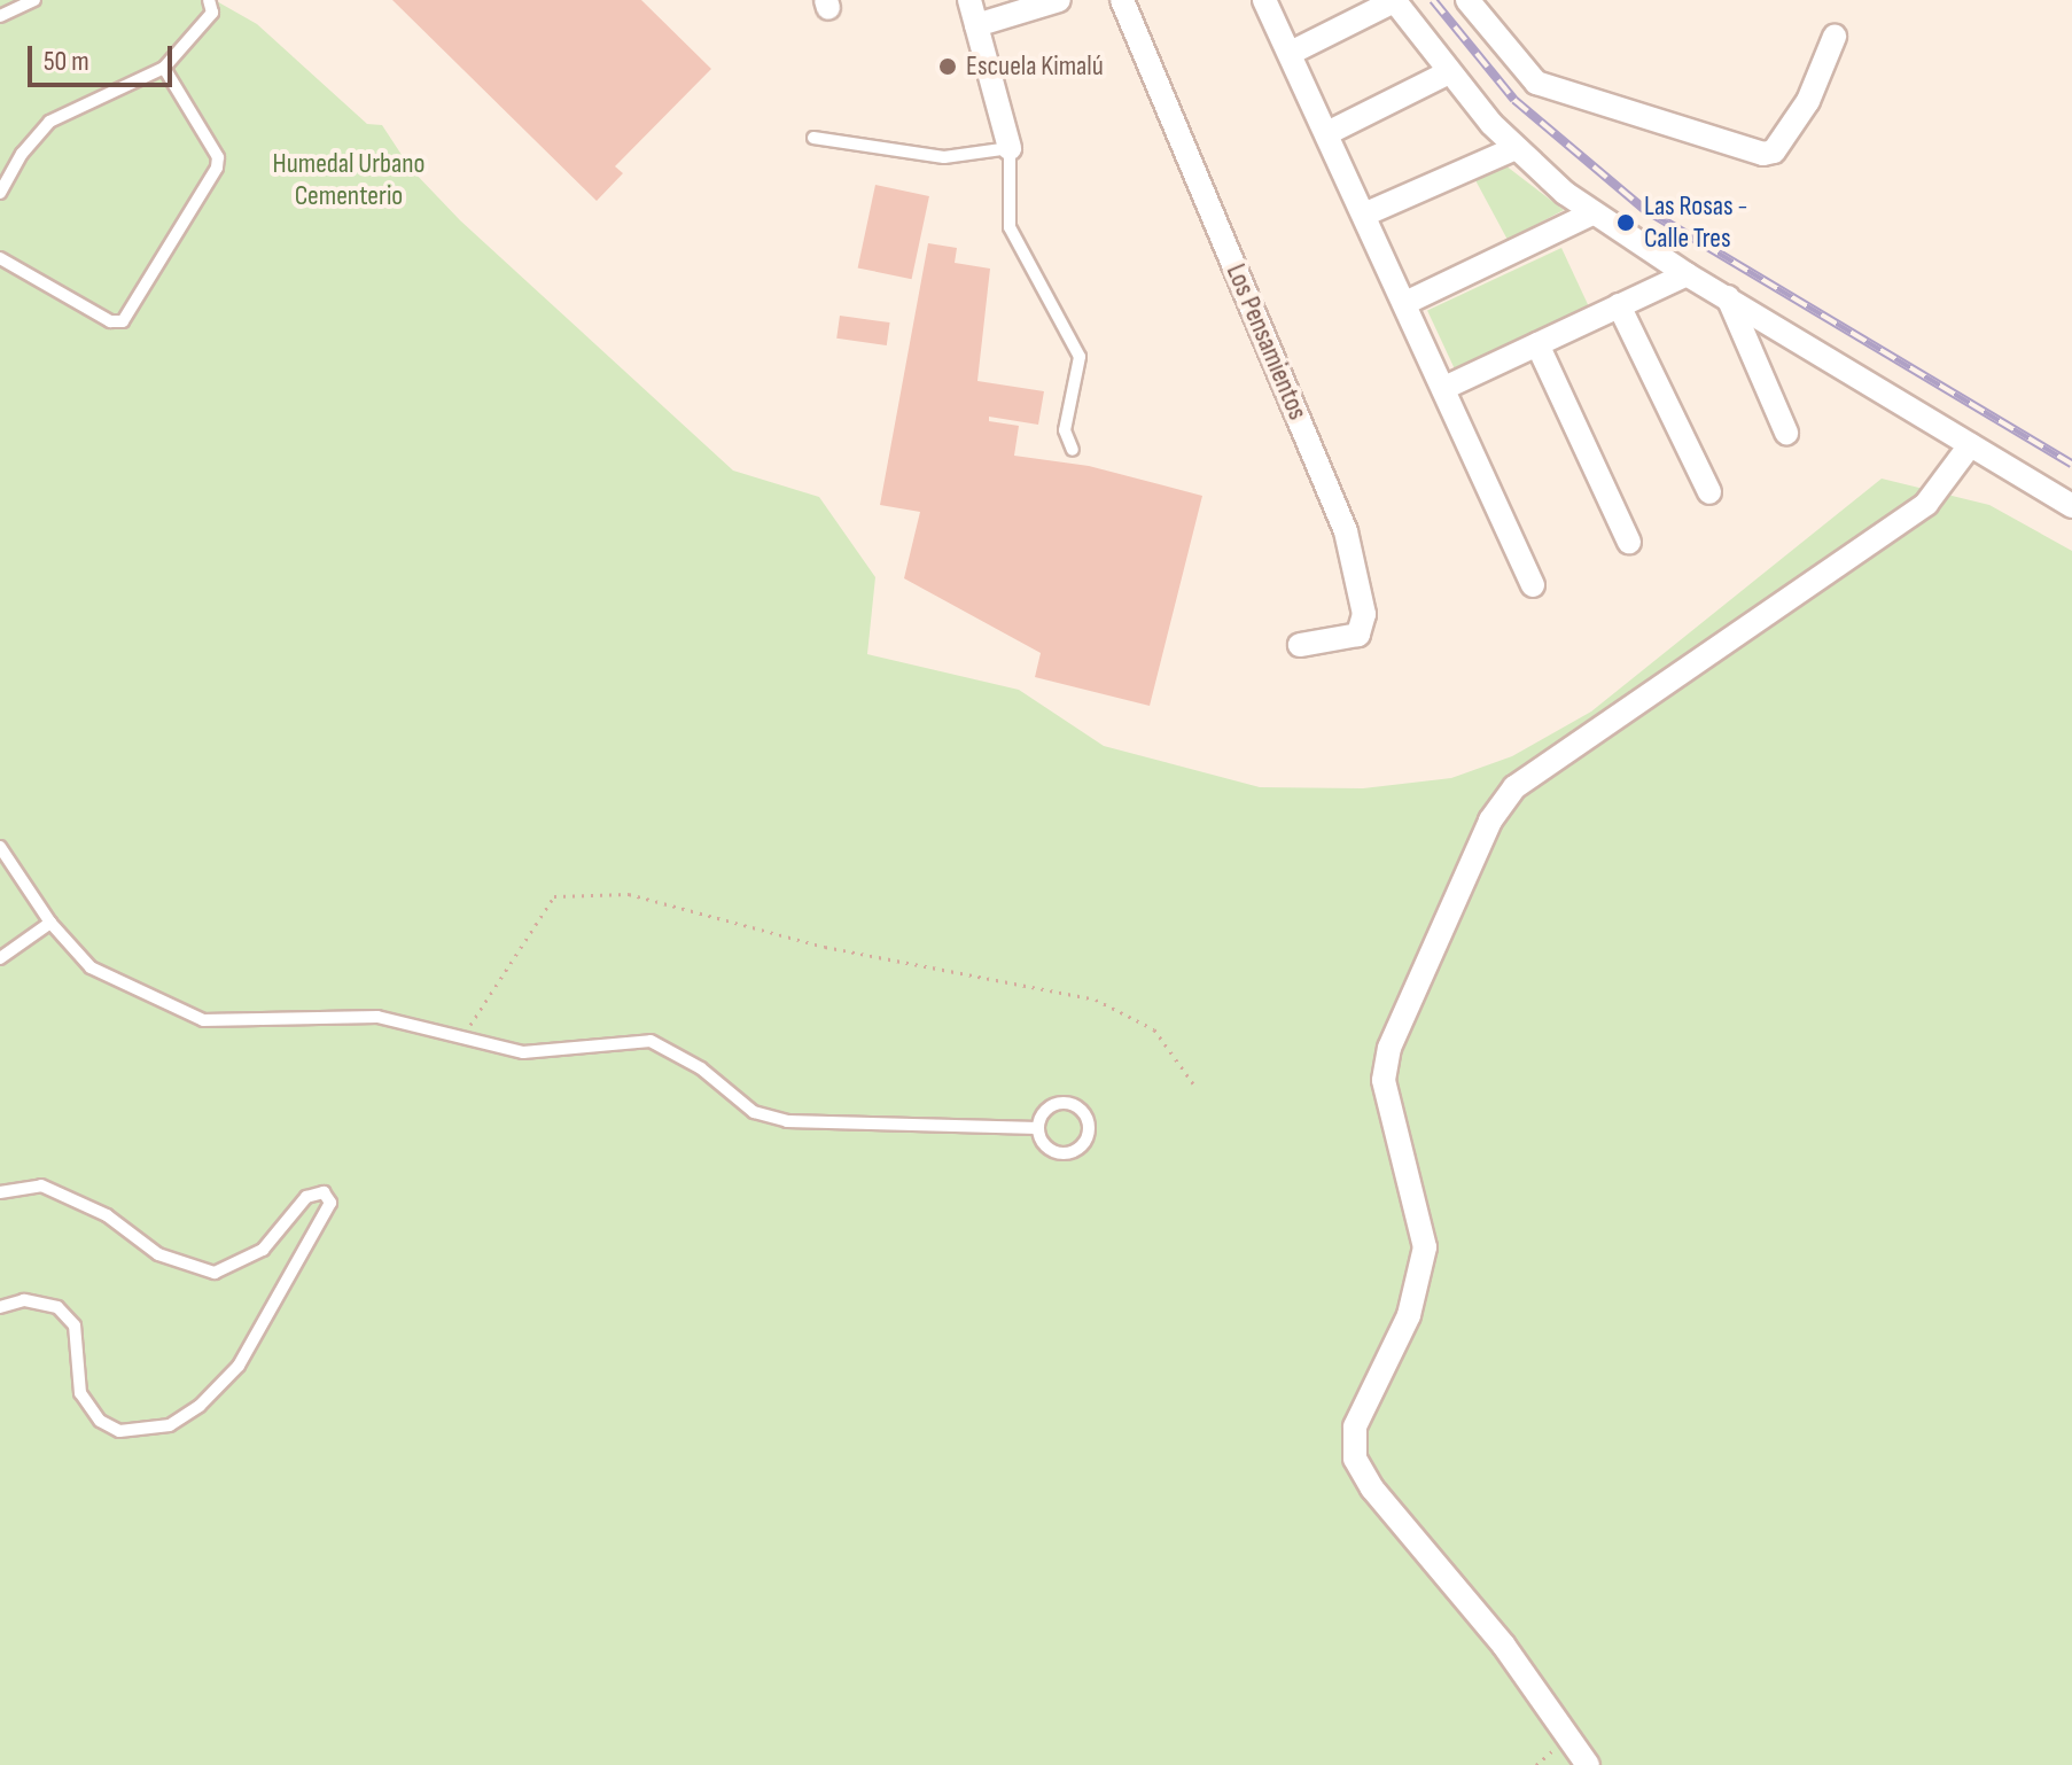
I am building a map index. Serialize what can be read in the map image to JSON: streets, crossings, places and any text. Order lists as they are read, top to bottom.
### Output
{
  "streets": {
    "street": ["Los Pensamientos"]
  },
  "parks": ["Humedal Urbano Cementerio"],
  "places": ["Escuela Kimalú", "Las Rosas - Calle Tres"],
  "scale_bar": "50 m"
}
